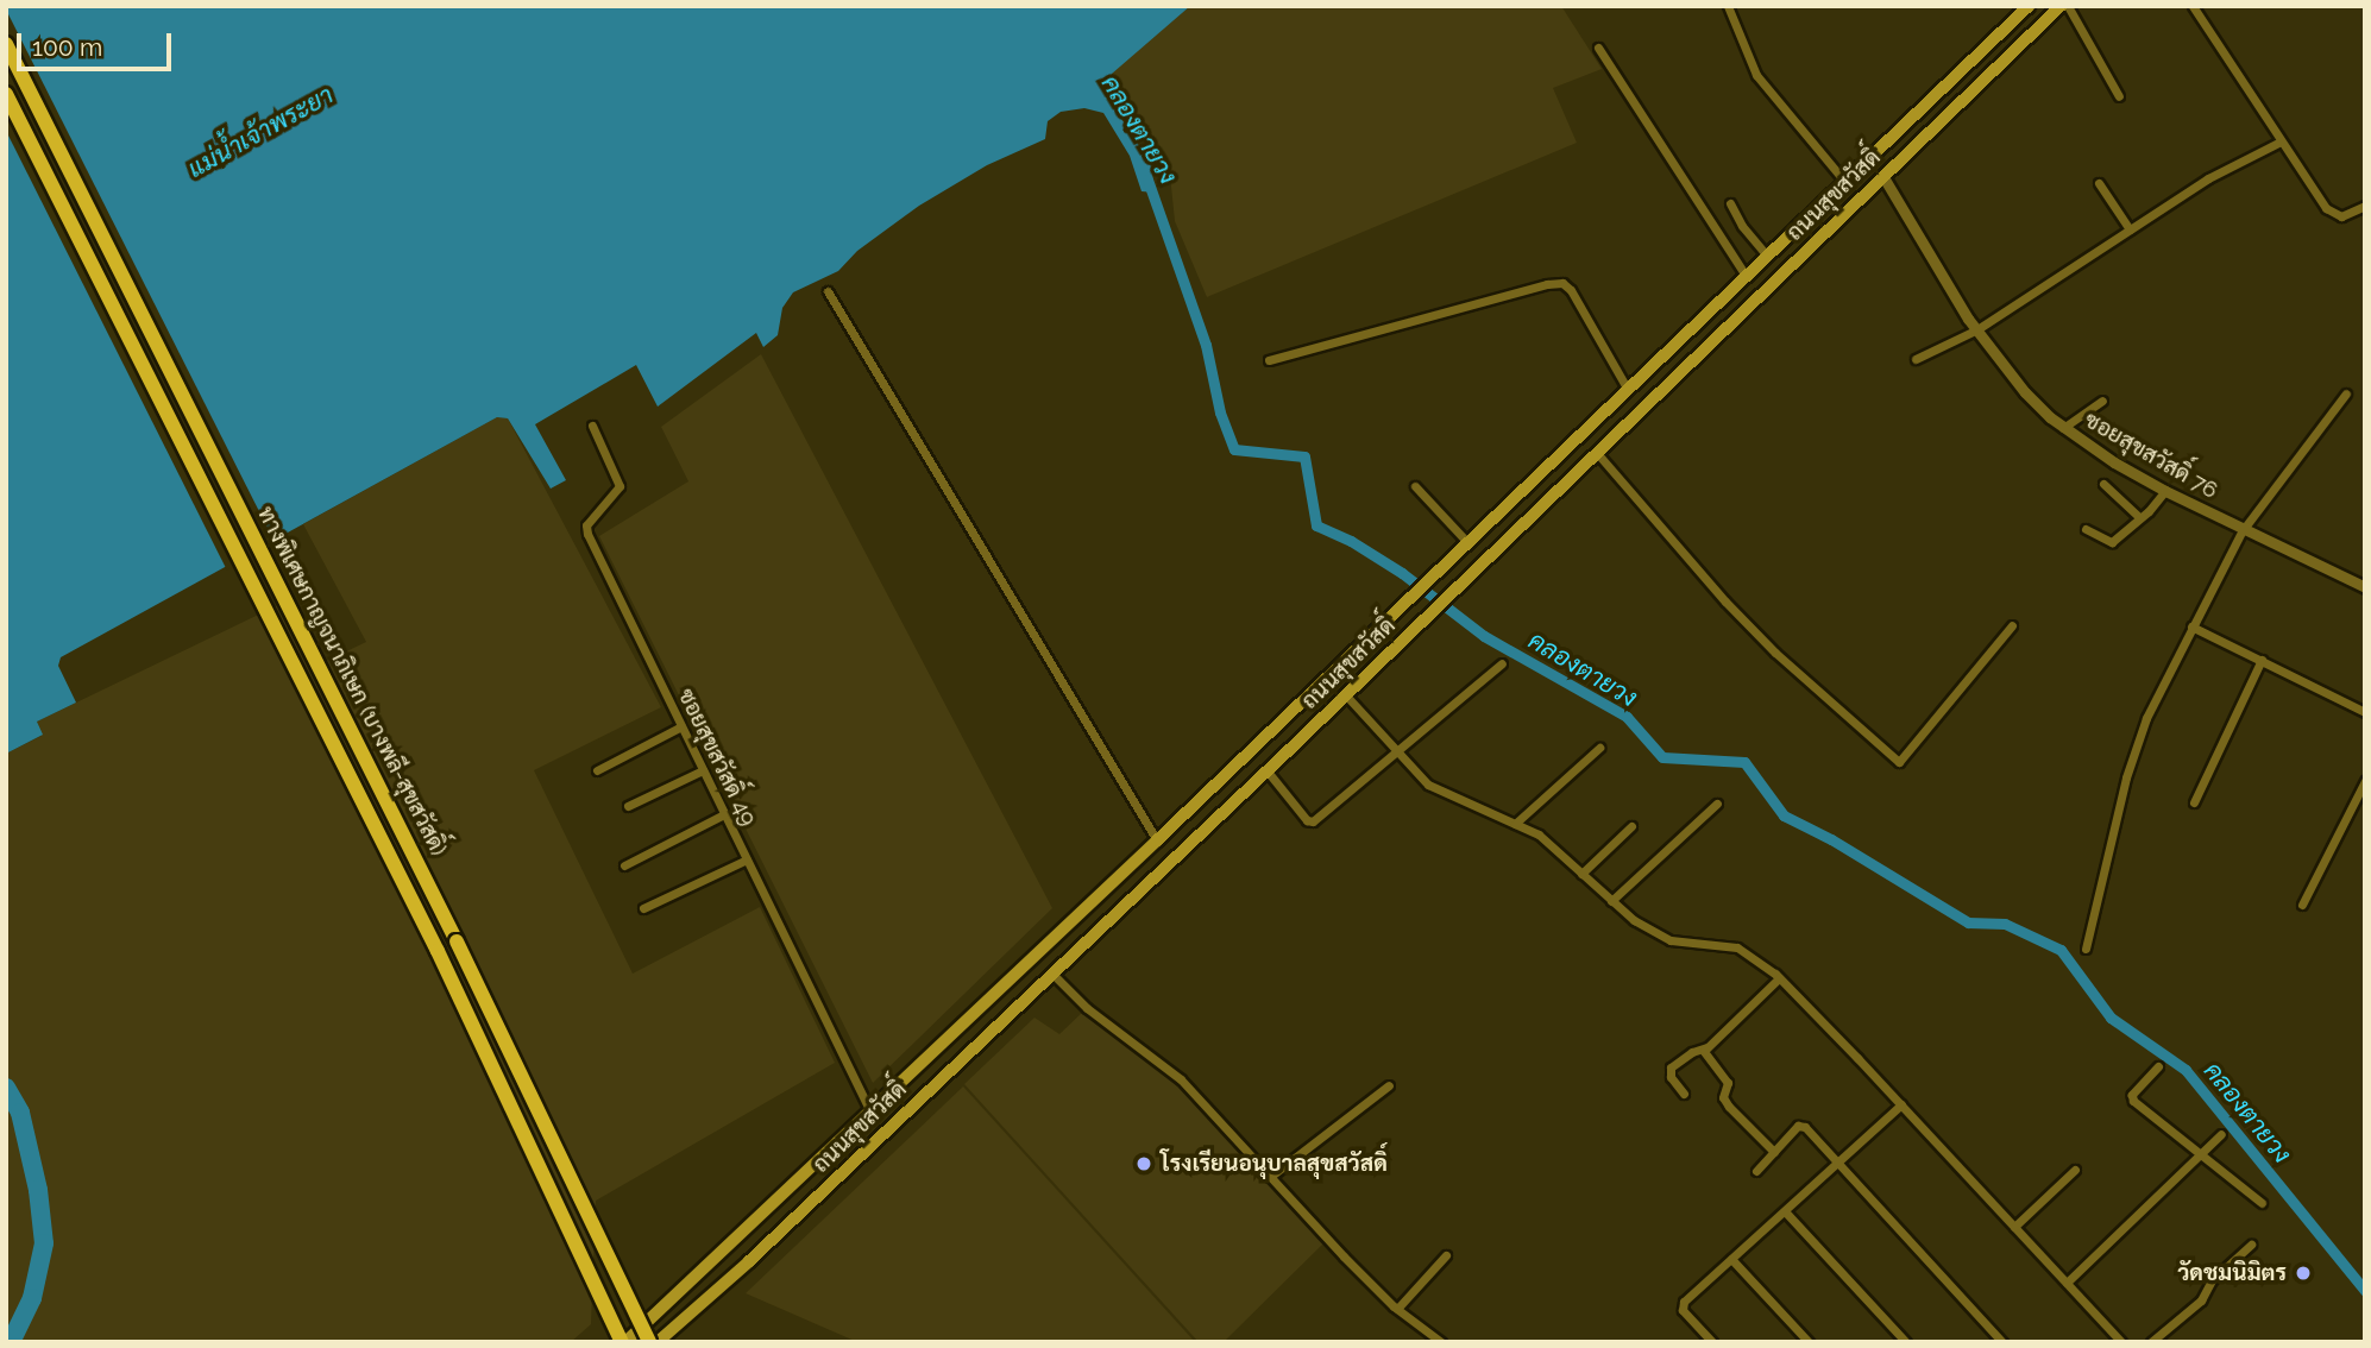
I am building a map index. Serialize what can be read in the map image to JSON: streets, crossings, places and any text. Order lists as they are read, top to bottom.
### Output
{
  "streets": {
    "highway": ["ทางพิเศษกาญจนาภิเษก (บางพลี-สุขสวัสดิ์)"],
    "main road": ["ถนนสุขสวัสดิ์"],
    "street": ["ซอยสุขสวัสดิ์ 76", "ซอยสุขสวัสดิ์ 49"]
  },
  "crossings": [
    ["ถนนสุขสวัสดิ์", "ซอยสุขสวัสดิ์ 76"],
    ["ถนนสุขสวัสดิ์", "ทางพิเศษกาญจนาภิเษก (บางพลี-สุขสวัสดิ์)"],
    ["ถนนสุขสวัสดิ์", "ซอยสุขสวัสดิ์ 49"]
  ],
  "water": ["คลองตายวง", "แม่น้ำเจ้าพระยา"],
  "places": ["โรงเรียนอนุบาลสุขสวัสดิ์", "วัดชมนิมิตร"],
  "scale_bar": "100 m"
}
